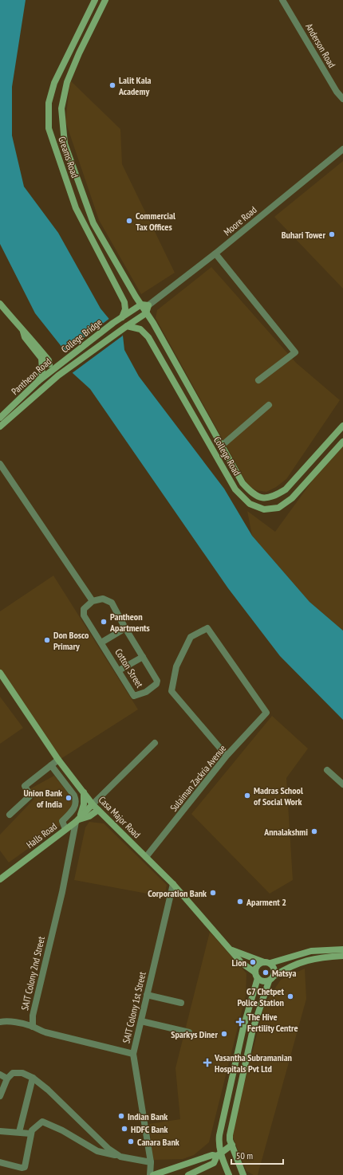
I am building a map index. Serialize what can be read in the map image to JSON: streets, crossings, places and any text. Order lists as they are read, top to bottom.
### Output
{
  "streets": {
    "main road": [
      "Greams Road",
      "College Bridge",
      "Pantheon Road",
      "College Road",
      "Casa Major Road",
      "Halls Road"
    ],
    "street": [
      "Anderson Road",
      "Moore Road",
      "Cotton Street",
      "Sulaiman Zackria Avenue",
      "SAIT Colony 2nd Street",
      "SAIT Colony 1st Street"
    ]
  },
  "crossings": [
    ["Greams Road", "College Bridge"],
    ["Greams Road", "College Road"],
    ["College Bridge", "Pantheon Road"],
    ["College Bridge", "College Road"],
    ["Sulaiman Zackria Avenue", "Casa Major Road"],
    ["Casa Major Road", "Halls Road"],
    ["Casa Major Road", "SAIT Colony 1st Street"],
    ["Halls Road", "SAIT Colony 2nd Street"]
  ],
  "places": {
    "other": [
      "Lalit Kala Academy",
      "Commercial Tax Offices",
      "Buhari Tower",
      "Pantheon Apartments",
      "Don Bosco Primary",
      "Madras School of Social Work",
      "Union Bank of India",
      "Annalakshmi",
      "Corporation Bank",
      "Aparment 2",
      "Lion",
      "Matsya",
      "G7 Chetpet Police Station",
      "Sparkys Diner",
      "Indian Bank",
      "HDFC Bank",
      "Canara Bank"
    ],
    "health": ["The Hive Fertility Centre", "Vasantha Subramanian Hospitals Pvt Ltd"]
  },
  "scale_bar": "50 m"
}
